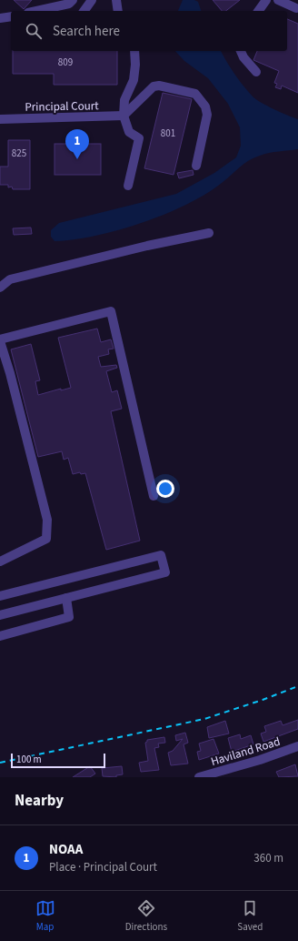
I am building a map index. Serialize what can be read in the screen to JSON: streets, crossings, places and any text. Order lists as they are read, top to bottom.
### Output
{
  "streets": {
    "street": ["Principal Court", "Haviland Road"]
  },
  "house_numbers": ["809", "801", "825"],
  "scale_bar": "100 m",
  "page": {
    "search": "Search here",
    "pins": "1",
    "scale": "100 m",
    "heading": "Nearby",
    "list": [
      {
        "mark": "1",
        "name": "NOAA",
        "note": "Place · Principal Court",
        "value": "360 m"
      }
    ],
    "nav": ["Map", "Directions", "Saved"]
  }
}
